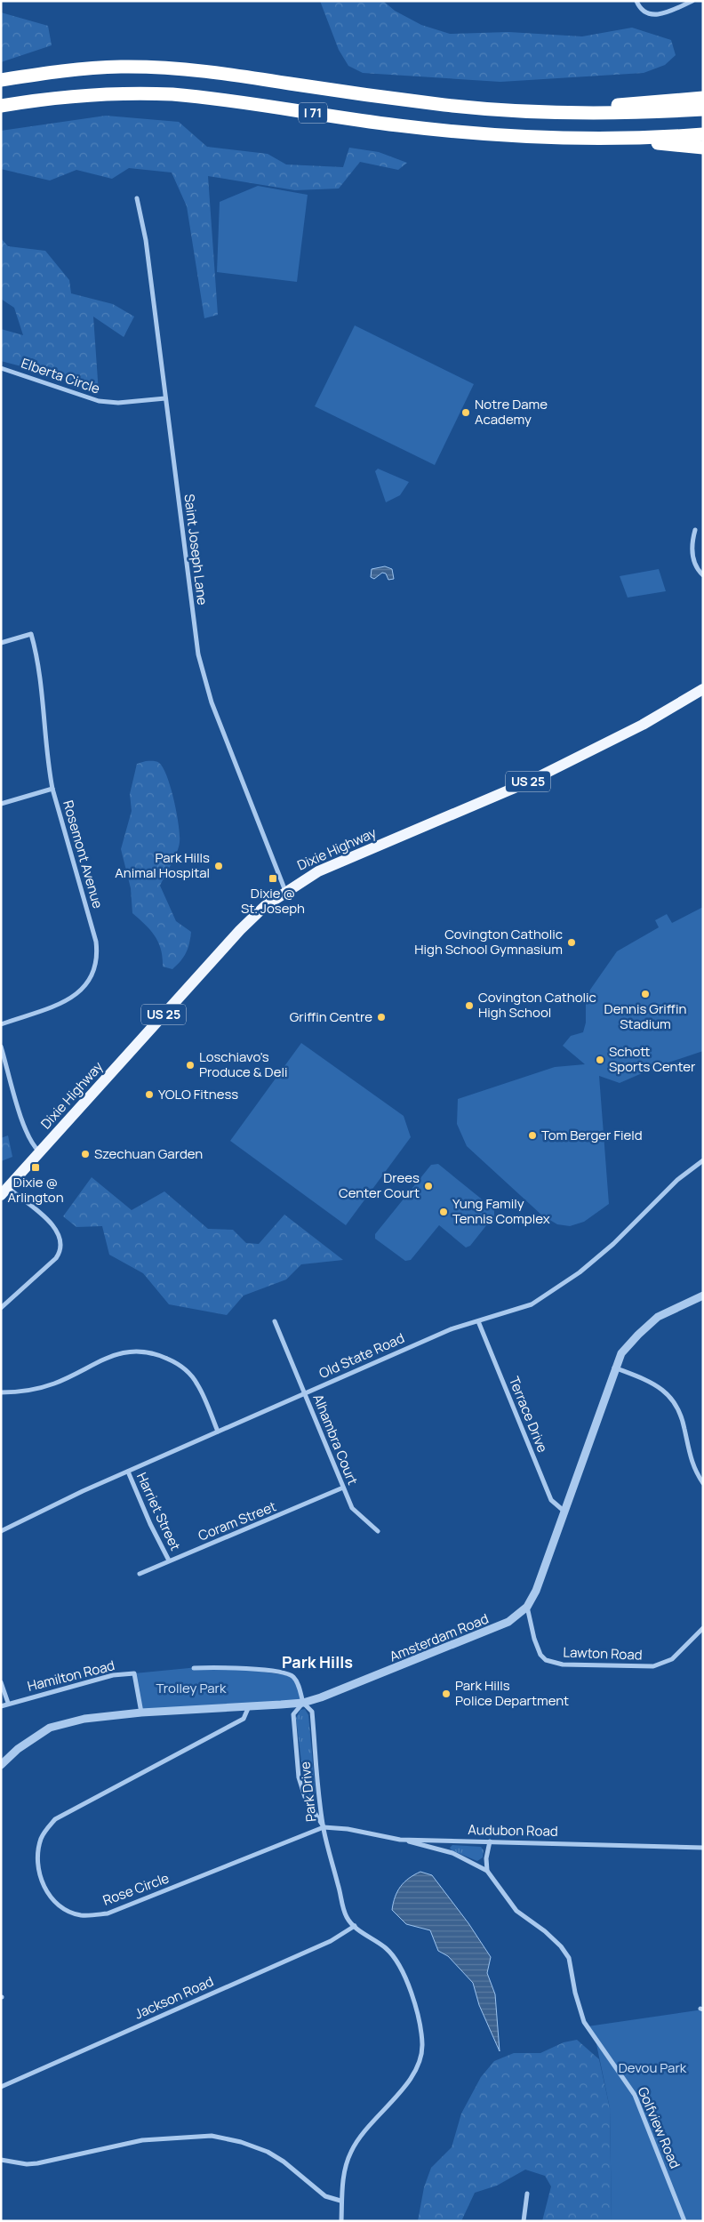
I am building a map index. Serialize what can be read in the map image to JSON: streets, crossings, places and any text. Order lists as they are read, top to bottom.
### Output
{
  "streets": {
    "highway": ["I 71"],
    "main road": ["US 25", "Dixie Highway"],
    "street": [
      "Elberta Circle",
      "Saint Joseph Lane",
      "Rosemont Avenue",
      "Old State Road",
      "Terrace Drive",
      "Alhambra Court",
      "Harriet Street",
      "Coram Street",
      "Amsterdam Road",
      "Lawton Road",
      "Hamilton Road",
      "Park Drive",
      "Audubon Road",
      "Rose Circle",
      "Jackson Road",
      "Golfview Road"
    ]
  },
  "crossings": [
    ["Elberta Circle", "Saint Joseph Lane"],
    ["Saint Joseph Lane", "Dixie Highway"],
    ["Old State Road", "Terrace Drive"],
    ["Old State Road", "Alhambra Court"],
    ["Old State Road", "Harriet Street"],
    ["Terrace Drive", "Amsterdam Road"],
    ["Alhambra Court", "Coram Street"],
    ["Harriet Street", "Coram Street"],
    ["Amsterdam Road", "Lawton Road"],
    ["Amsterdam Road", "Hamilton Road"],
    ["Amsterdam Road", "Park Drive"],
    ["Amsterdam Road", "Rose Circle"],
    ["Park Drive", "Audubon Road"],
    ["Park Drive", "Rose Circle"],
    ["Audubon Road", "Rose Circle"]
  ],
  "districts": ["Park Hills"],
  "parks": ["Trolley Park", "Devou Park"],
  "places": {
    "other": [
      "Notre Dame Academy",
      "Park Hills Animal Hospital",
      "Covington Catholic High School Gymnasium",
      "Dennis Griffin Stadium",
      "Covington Catholic High School",
      "Griffin Centre",
      "Schott Sports Center",
      "Loschiavo's Produce & Deli",
      "YOLO Fitness",
      "Tom Berger Field",
      "Szechuan Garden",
      "Drees Center Court",
      "Yung Family Tennis Complex",
      "Park Hills Police Department"
    ],
    "transit": ["Dixie @ St. Joseph", "Dixie @ Arlington"]
  }
}
